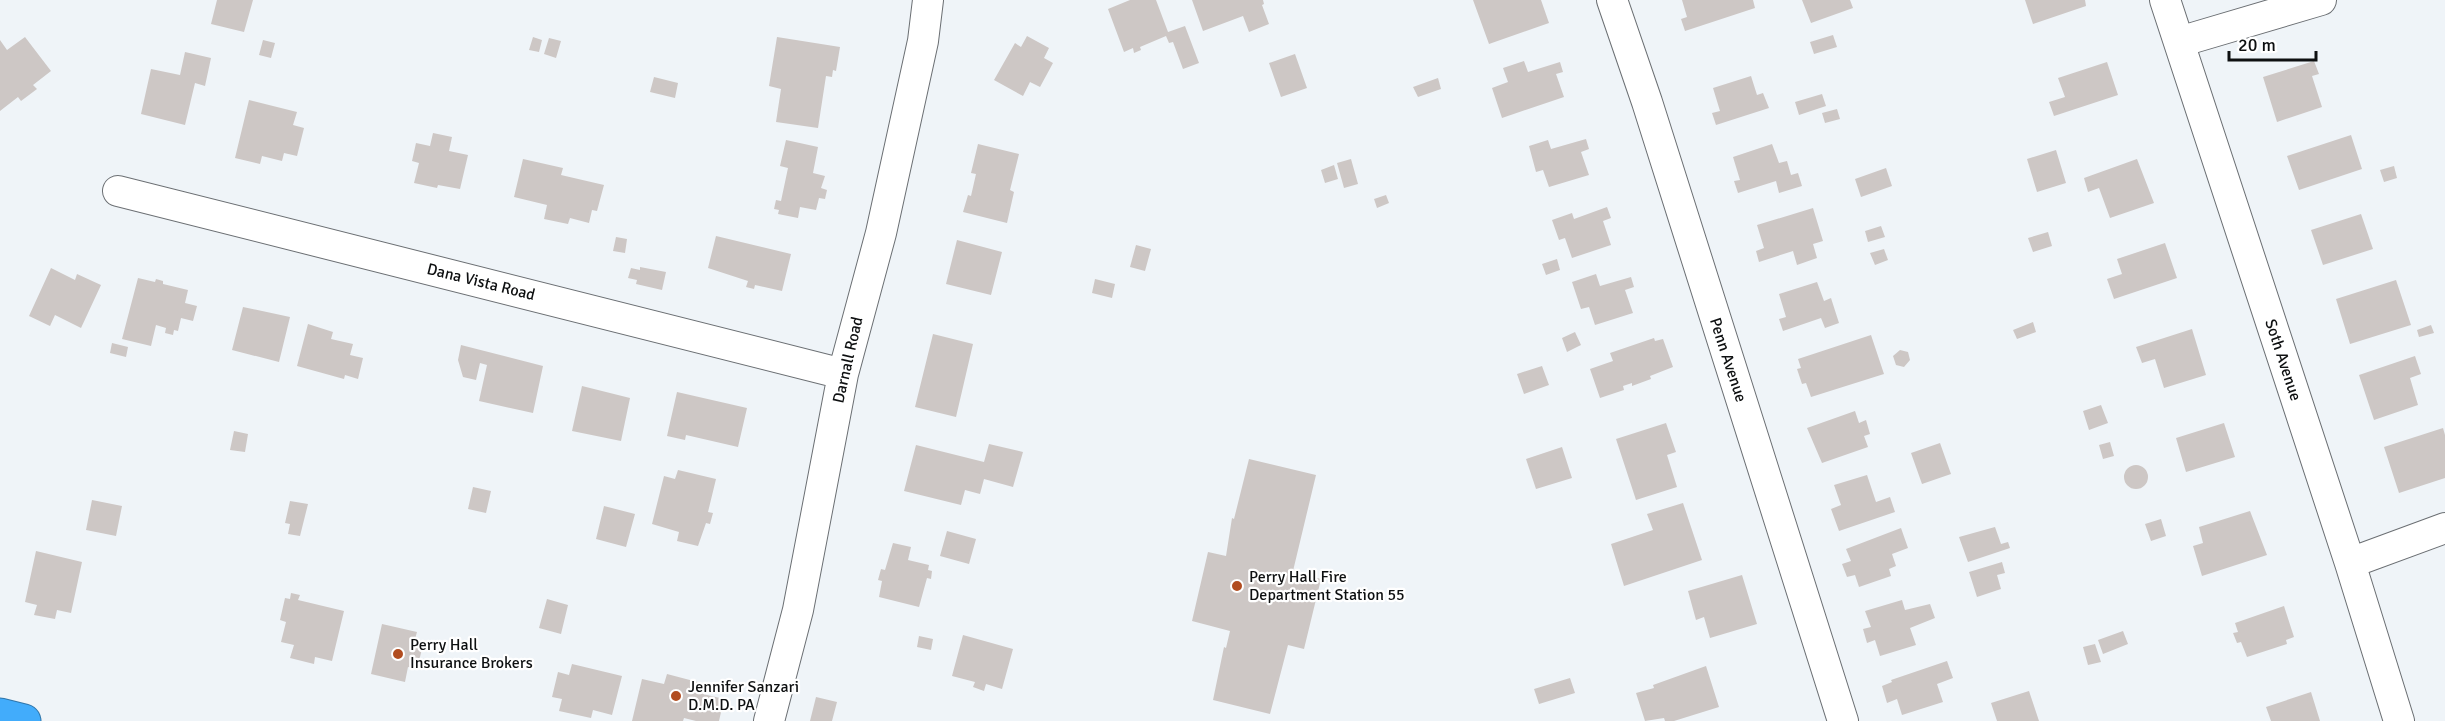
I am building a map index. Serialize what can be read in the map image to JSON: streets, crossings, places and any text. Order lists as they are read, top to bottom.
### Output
{
  "streets": {
    "street": [
      "Dana Vista Road",
      "Darnall Road",
      "Penn Avenue",
      "Soth Avenue"
    ]
  },
  "crossings": [
    ["Dana Vista Road", "Darnall Road"]
  ],
  "places": ["Perry Hall Fire Department Station 55", "Perry Hall Insurance Brokers", "Jennifer Sanzari D.M.D. PA"],
  "scale_bar": "20 m"
}
